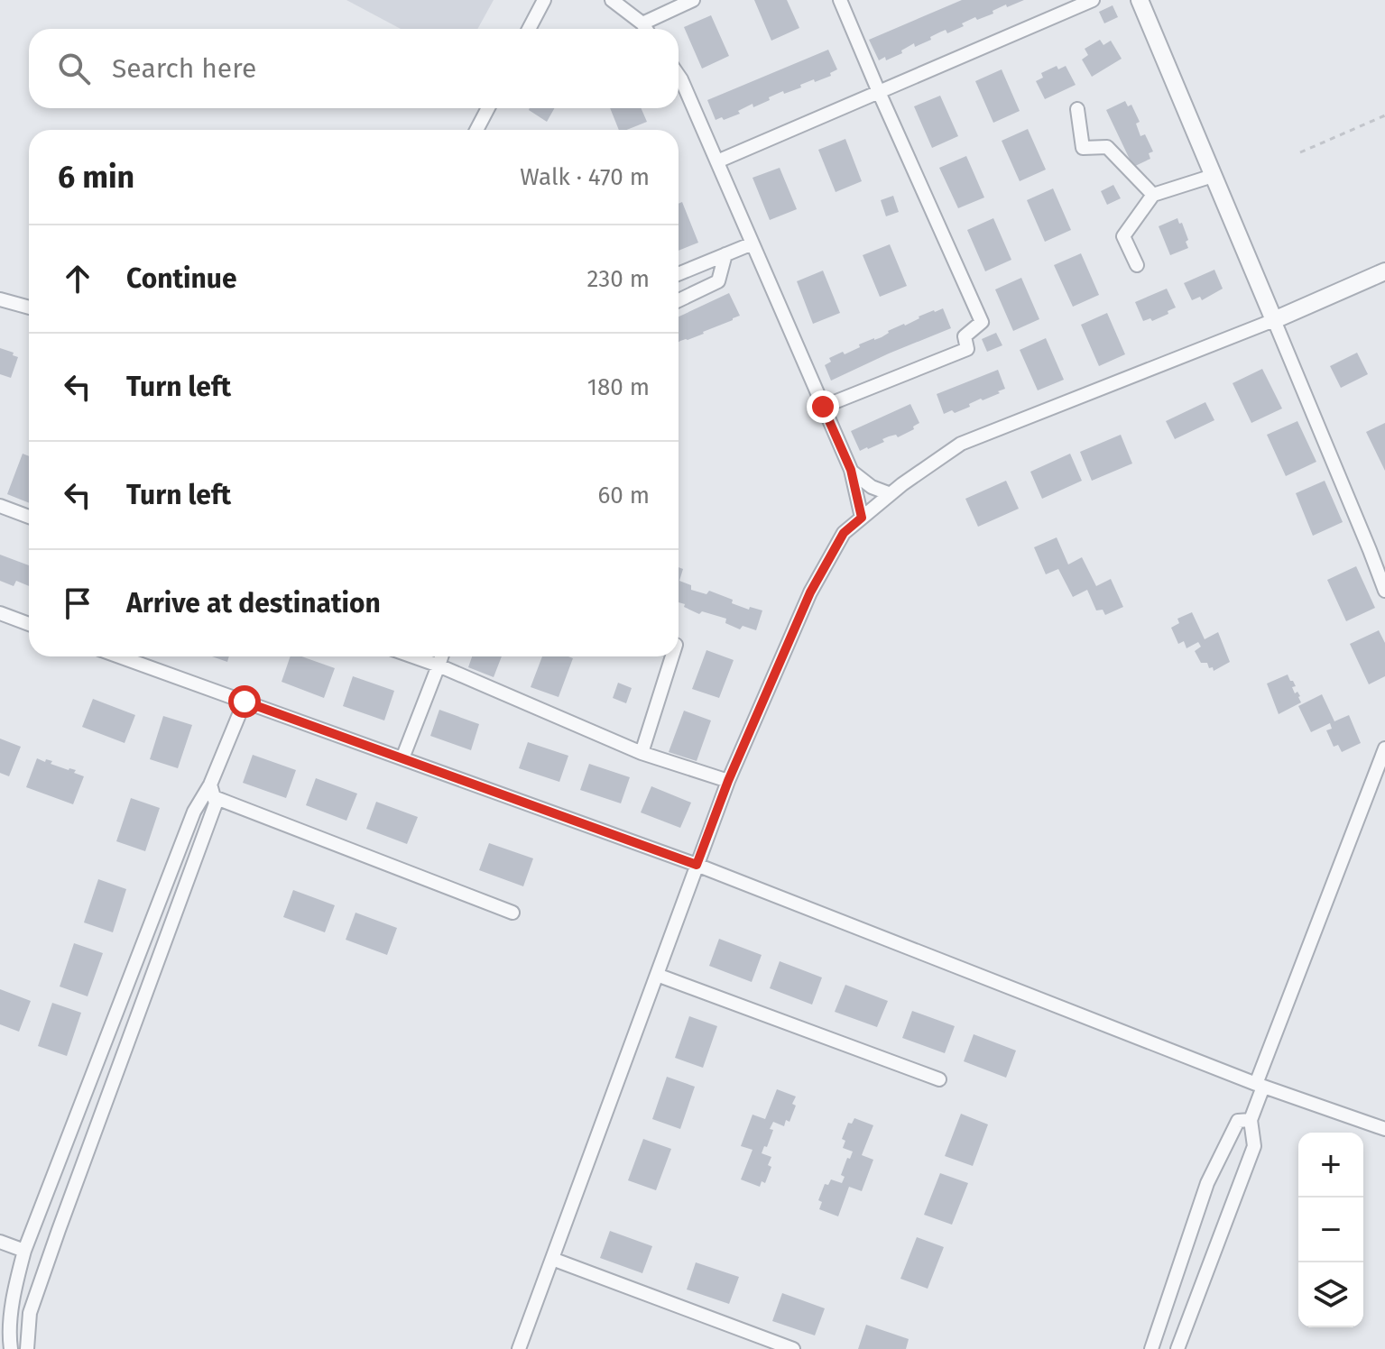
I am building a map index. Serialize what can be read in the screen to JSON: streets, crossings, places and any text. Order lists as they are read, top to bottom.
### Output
{
  "page": {
    "search": "Search here",
    "heading": ["6 min", "Walk · 470 m"],
    "list": [
      ["Continue", "230 m"],
      ["Turn left", "180 m"],
      ["Turn left", "60 m"],
      "Arrive at destination"
    ],
    "map_buttons": ["+", "−"]
  }
}
